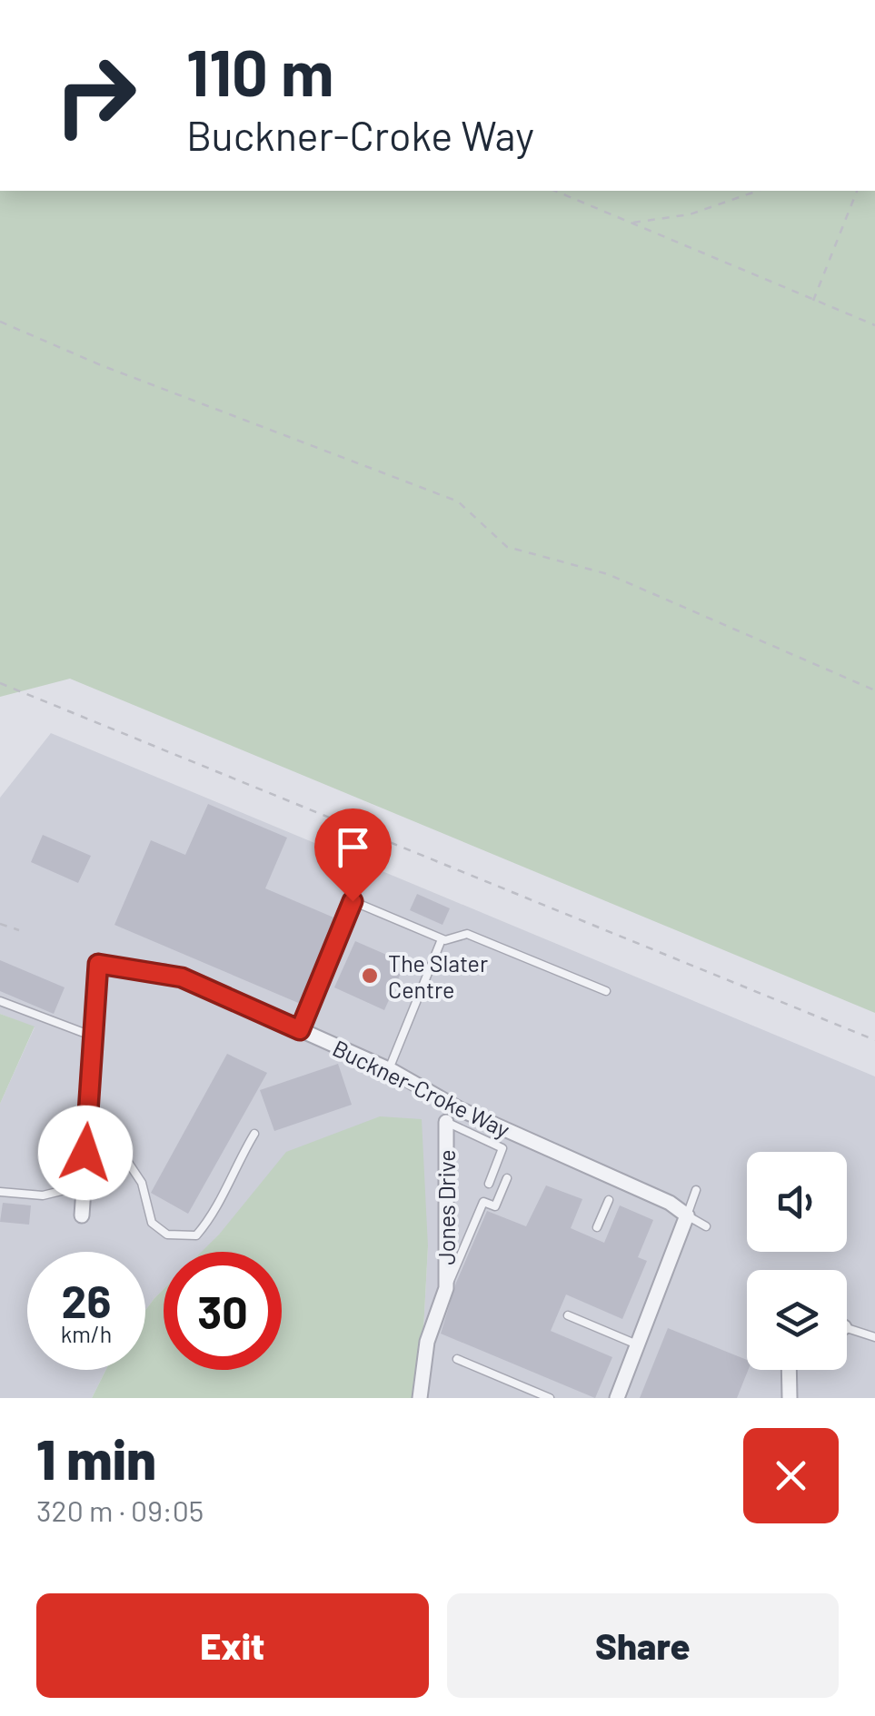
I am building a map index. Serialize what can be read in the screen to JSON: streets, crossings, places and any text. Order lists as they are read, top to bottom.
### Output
{
  "streets": {
    "street": ["Buckner-Croke Way", "Jones Drive"]
  },
  "places": ["The Slater Centre"],
  "page": {
    "turn": ["110 m", "Buckner-Croke Way"],
    "speed": "26 km/h",
    "limit": "30",
    "heading": ["1 min", "320 m · 09:05"],
    "buttons": ["Exit", "Share"]
  }
}
